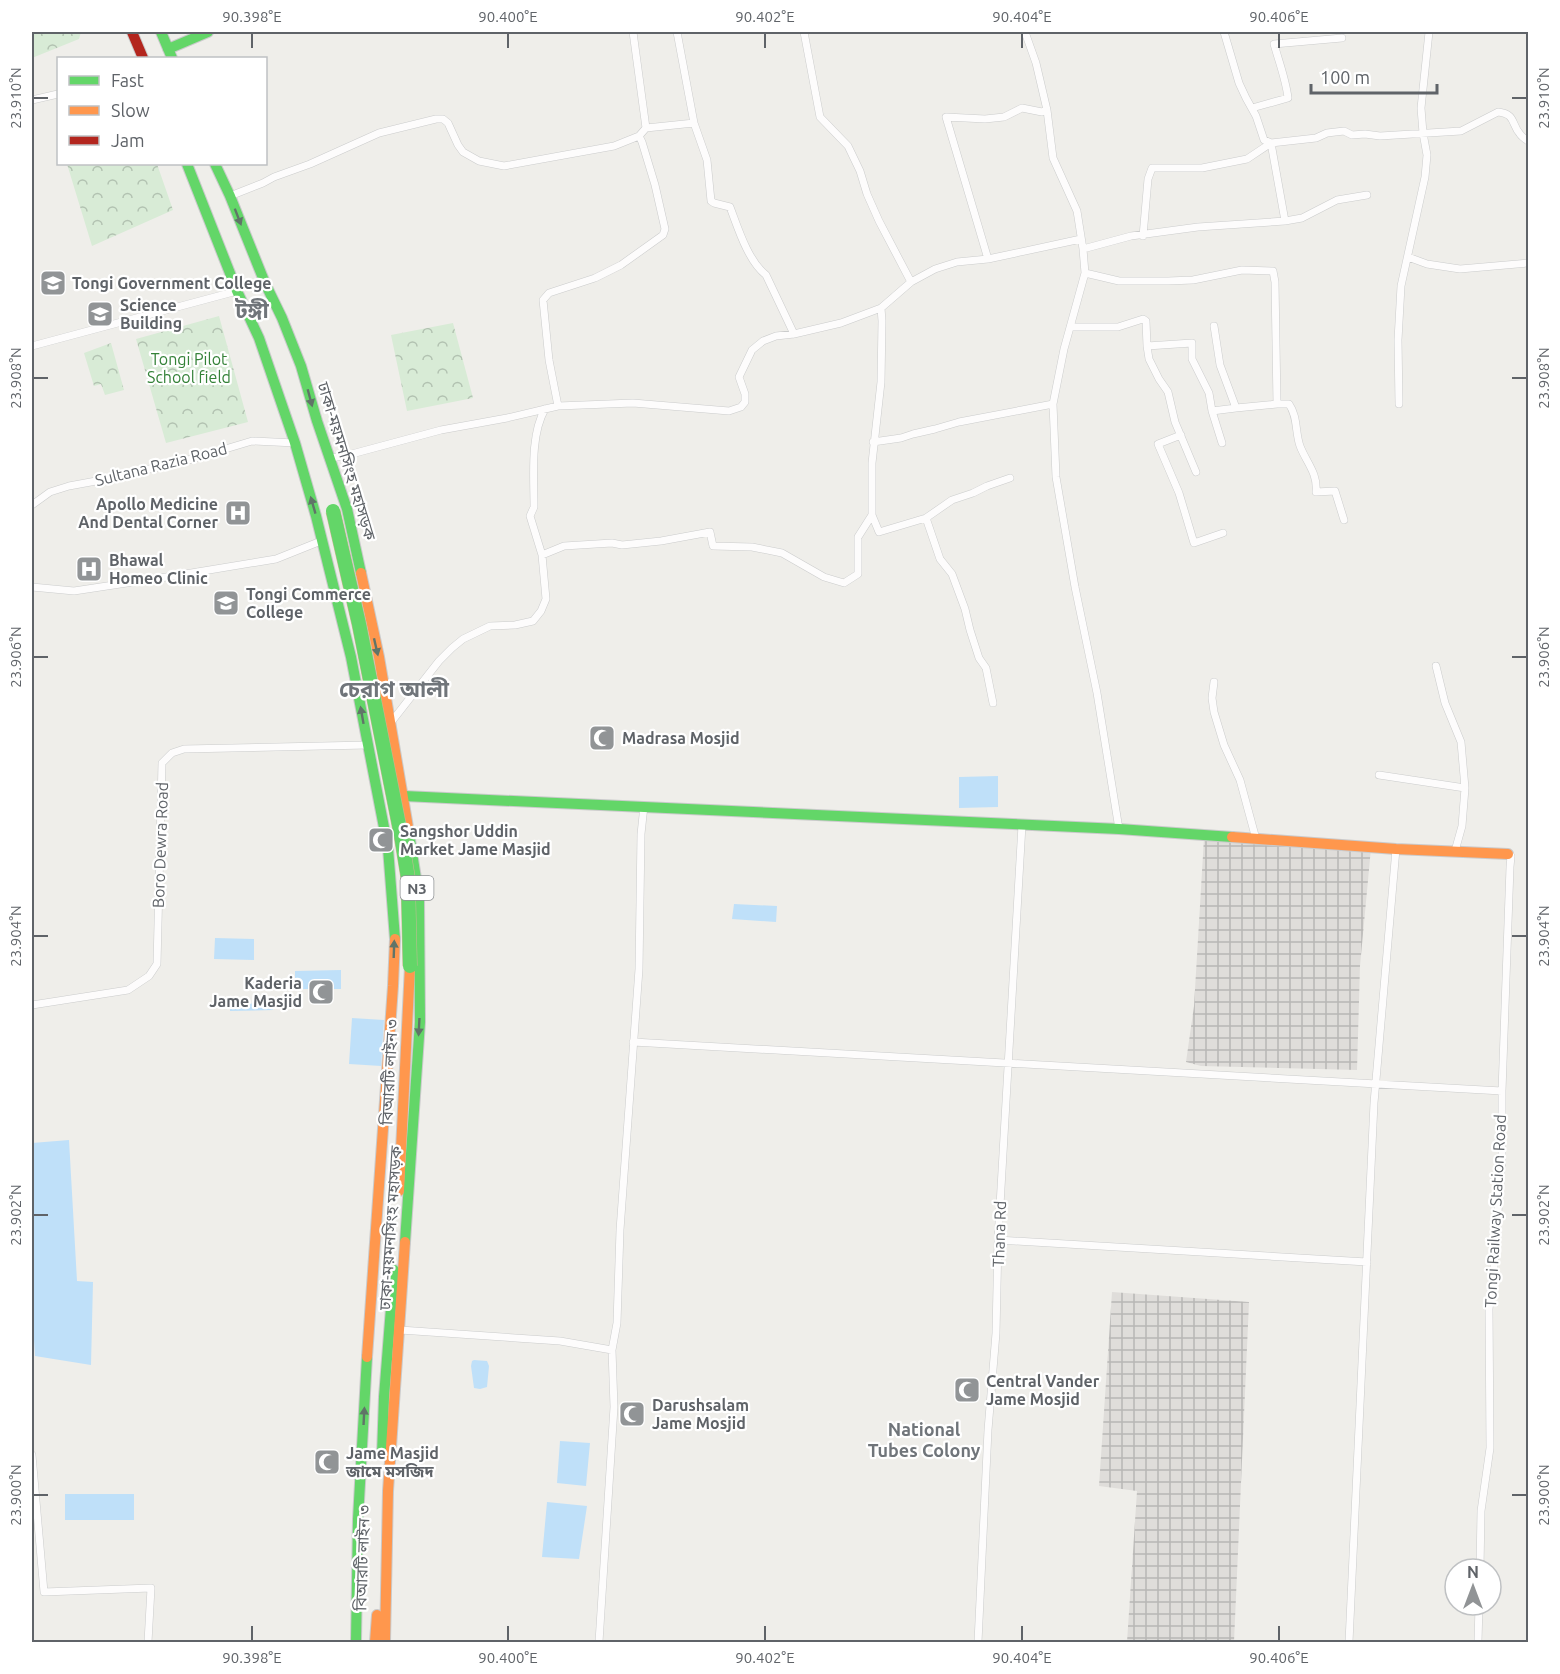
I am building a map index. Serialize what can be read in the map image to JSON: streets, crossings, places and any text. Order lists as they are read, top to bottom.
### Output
{
  "streets": {
    "main road": ["ঢাকা-ময়মনসিংহ মহাসড়ক", "N3", "বিআরটি লাইন ৩"],
    "street": [
      "Sultana Razia Road",
      "Boro Dewra Road",
      "Tongi Railway Station Road",
      "Thana Rd"
    ]
  },
  "crossings": [
    ["ঢাকা-ময়মনসিংহ মহাসড়ক", "Sultana Razia Road"],
    ["ঢাকা-ময়মনসিংহ মহাসড়ক", "Boro Dewra Road"]
  ],
  "districts": ["টঙ্গী", "চেরাগ আলী", "National Tubes Colony"],
  "parks": ["Tongi Pilot School field"],
  "places": {
    "school or university": ["Tongi Government College", "Science Building", "Tongi Commerce College"],
    "hospital": ["Apollo Medicine And Dental Corner", "Bhawal Homeo Clinic"],
    "mosque": [
      "Madrasa Mosjid",
      "Sangshor Uddin Market Jame Masjid",
      "Kaderia Jame Masjid",
      "Central Vander Jame Mosjid",
      "Darushsalam Jame Mosjid",
      "Jame Masjid জামে মসজিদ"
    ]
  },
  "legend": ["Fast", "Slow", "Jam"],
  "scale_bar": "100 m",
  "north": "top",
  "coordinates": [
    "90.398°E",
    "90.400°E",
    "90.402°E",
    "90.404°E",
    "90.406°E",
    "23.910°N",
    "23.908°N",
    "23.906°N",
    "23.904°N",
    "23.902°N",
    "23.900°N"
  ]
}
